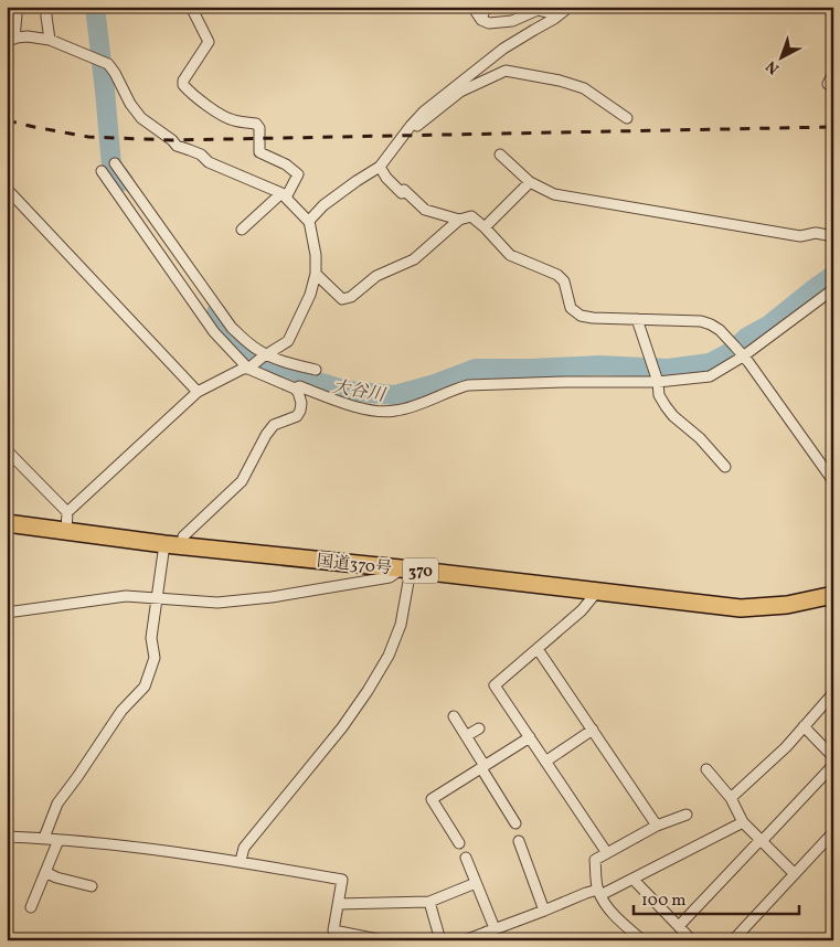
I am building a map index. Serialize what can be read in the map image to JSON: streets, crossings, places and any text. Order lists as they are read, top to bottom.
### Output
{
  "streets": {
    "highway": ["国道370号", "370"]
  },
  "water": ["大谷川"],
  "scale_bar": "100 m",
  "north": "bottom left"
}
